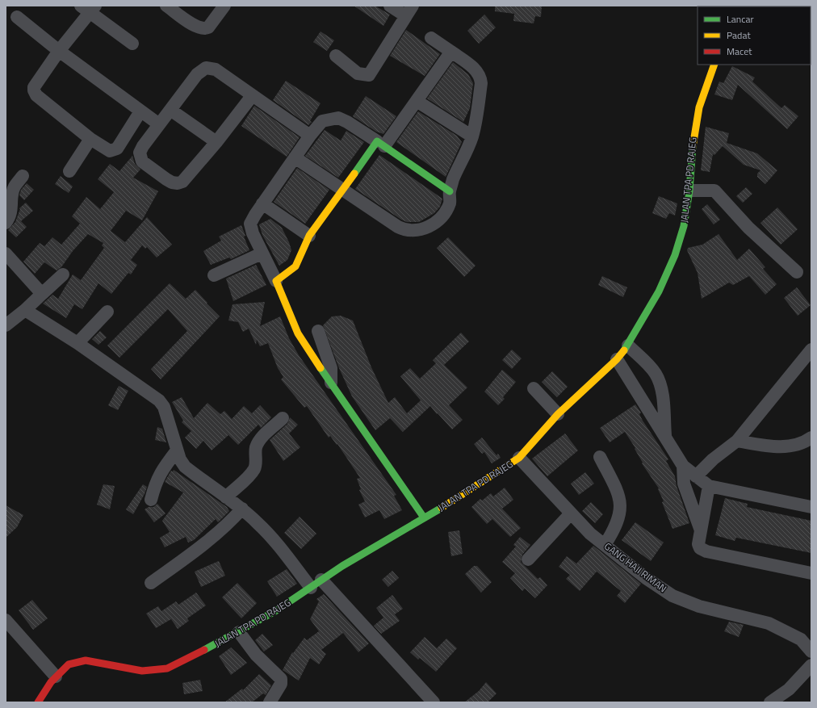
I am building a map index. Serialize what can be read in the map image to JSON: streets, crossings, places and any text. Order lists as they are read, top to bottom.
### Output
{
  "streets": {
    "street": ["JALAN TPA PD RAJEG", "GANG HAJI RIMAN"]
  },
  "crossings": [
    ["JALAN TPA PD RAJEG", "GANG HAJI RIMAN"]
  ],
  "legend": ["Lancar", "Padat", "Macet"]
}
